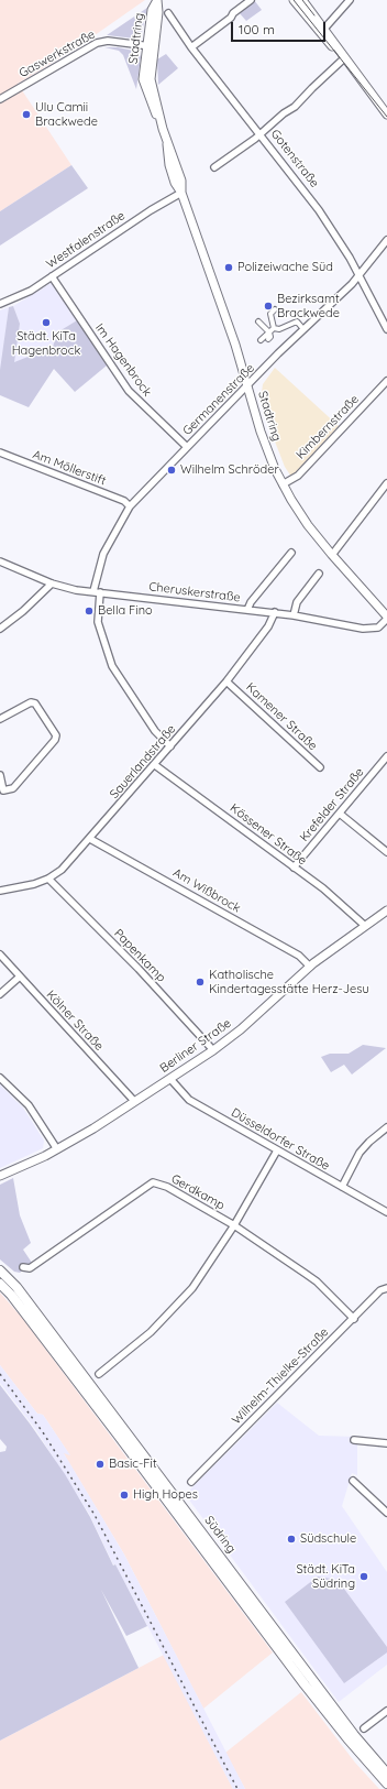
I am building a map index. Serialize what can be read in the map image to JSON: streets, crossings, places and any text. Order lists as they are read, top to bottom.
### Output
{
  "streets": {
    "main road": ["Südring"],
    "street": [
      "Stadtring",
      "Gaswerkstraße",
      "Gotenstraße",
      "Westfalenstraße",
      "Im Hagenbrock",
      "Germanenstraße",
      "Kimbernstraße",
      "Am Möllerstift",
      "Cheruskerstraße",
      "Kamener Straße",
      "Sauerlandstraße",
      "Krefelder Straße",
      "Kössener Straße",
      "Am Wißbrock",
      "Papenkamp",
      "Kölner Straße",
      "Berliner Straße",
      "Düsseldorfer Straße",
      "Gerdkamp",
      "Wilhelm-Thielke-Straße"
    ]
  },
  "crossings": [
    ["Stadtring", "Gaswerkstraße"],
    ["Stadtring", "Westfalenstraße"],
    ["Stadtring", "Germanenstraße"],
    ["Stadtring", "Kimbernstraße"],
    ["Stadtring", "Cheruskerstraße"],
    ["Gotenstraße", "Germanenstraße"],
    ["Westfalenstraße", "Im Hagenbrock"],
    ["Im Hagenbrock", "Germanenstraße"],
    ["Germanenstraße", "Am Möllerstift"],
    ["Germanenstraße", "Cheruskerstraße"],
    ["Cheruskerstraße", "Sauerlandstraße"],
    ["Kamener Straße", "Sauerlandstraße"],
    ["Sauerlandstraße", "Kössener Straße"],
    ["Sauerlandstraße", "Am Wißbrock"],
    ["Sauerlandstraße", "Papenkamp"],
    ["Krefelder Straße", "Kössener Straße"],
    ["Kössener Straße", "Berliner Straße"],
    ["Am Wißbrock", "Berliner Straße"],
    ["Papenkamp", "Berliner Straße"],
    ["Kölner Straße", "Berliner Straße"],
    ["Berliner Straße", "Düsseldorfer Straße"],
    ["Gerdkamp", "Wilhelm-Thielke-Straße"]
  ],
  "places": [
    "Ulu Camii Brackwede",
    "Polizeiwache Süd",
    "Bezirksamt Brackwede",
    "Städt. KiTa Hagenbrock",
    "Wilhelm Schröder",
    "Bella Fino",
    "Katholische Kindertagesstätte Herz-Jesu",
    "Basic-Fit",
    "High Hopes",
    "Südschule",
    "Städt. KiTa Südring"
  ],
  "scale_bar": "100 m"
}
